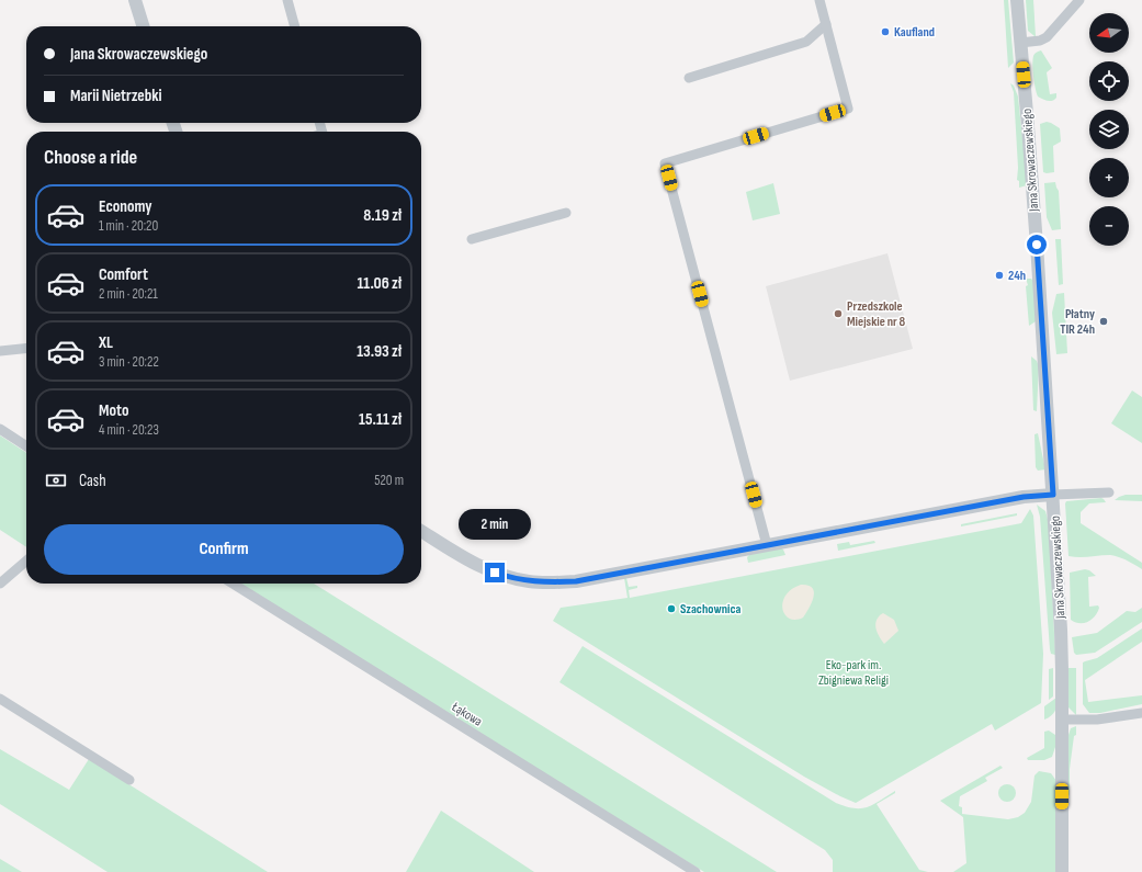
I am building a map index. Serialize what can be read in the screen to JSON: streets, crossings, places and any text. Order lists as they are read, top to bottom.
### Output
{
  "streets": {
    "street": ["Jana Skrowaczewskiego", "Łąkowa"]
  },
  "parks": ["Eko-park im. Zbigniewa Religi"],
  "places": [
    "Kaufland",
    "24h",
    "Przedszkole Miejskie nr 8",
    "Płatny TIR 24h",
    "Szachownica"
  ],
  "north": "left",
  "page": {
    "map_buttons": ["+", "−"],
    "banner": ["Jana Skrowaczewskiego", "Marii Nietrzebki"],
    "heading": "Choose a ride",
    "list": [
      {
        "name": "Economy",
        "note": "1 min · 20:20",
        "value": "8.19 zł"
      },
      {
        "name": "Comfort",
        "note": "2 min · 20:21",
        "value": "11.06 zł"
      },
      {
        "name": "XL",
        "note": "3 min · 20:22",
        "value": "13.93 zł"
      },
      {
        "name": "Moto",
        "note": "4 min · 20:23",
        "value": "15.11 zł"
      }
    ],
    "pay": ["Cash", "520 m"],
    "bubble": "2 min",
    "buttons": "Confirm"
  }
}
